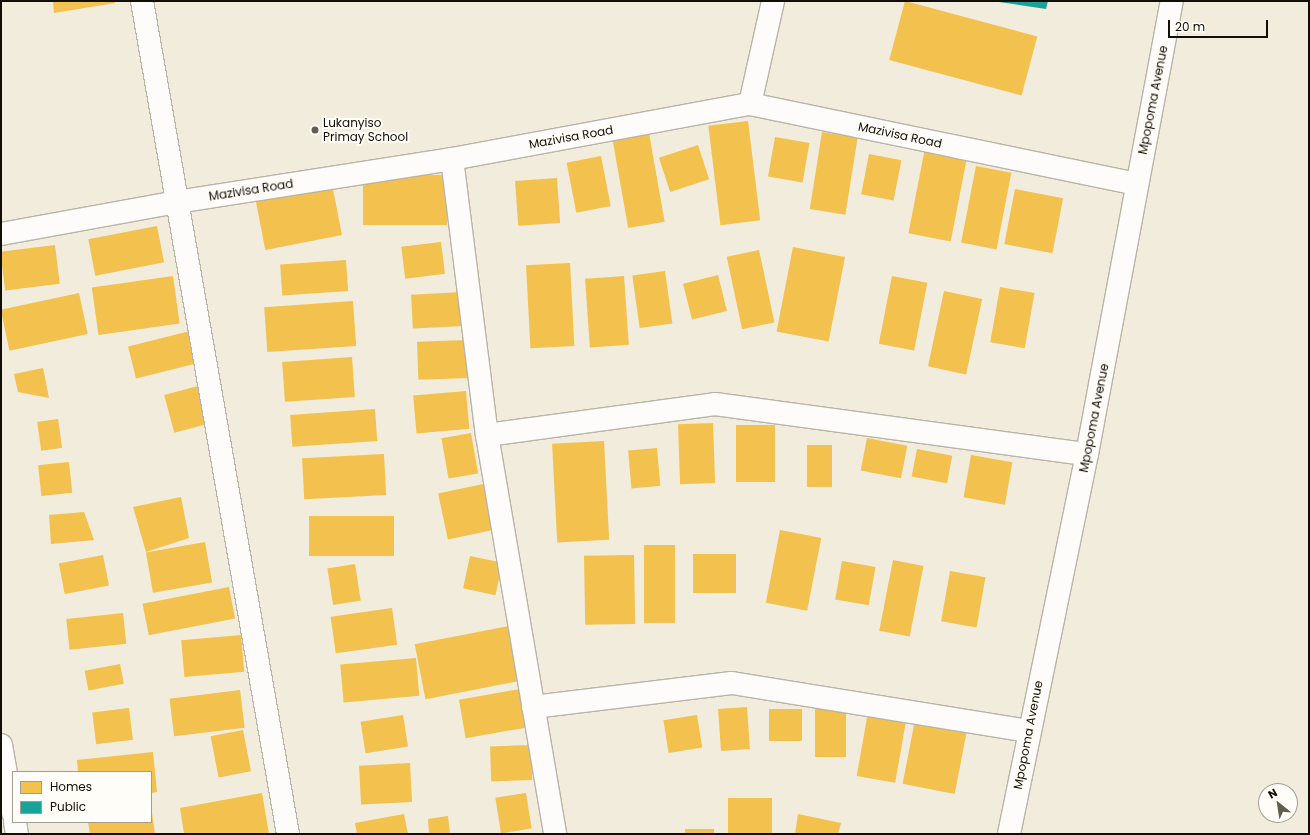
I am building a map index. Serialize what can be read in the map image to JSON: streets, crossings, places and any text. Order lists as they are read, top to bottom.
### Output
{
  "streets": {
    "street": ["Mpopoma Avenue", "Mazivisa Road"]
  },
  "crossings": [
    ["Mpopoma Avenue", "Mazivisa Road"]
  ],
  "places": ["Lukanyiso Primay School"],
  "legend": ["Homes", "Public"],
  "scale_bar": "20 m",
  "north": "top left"
}
